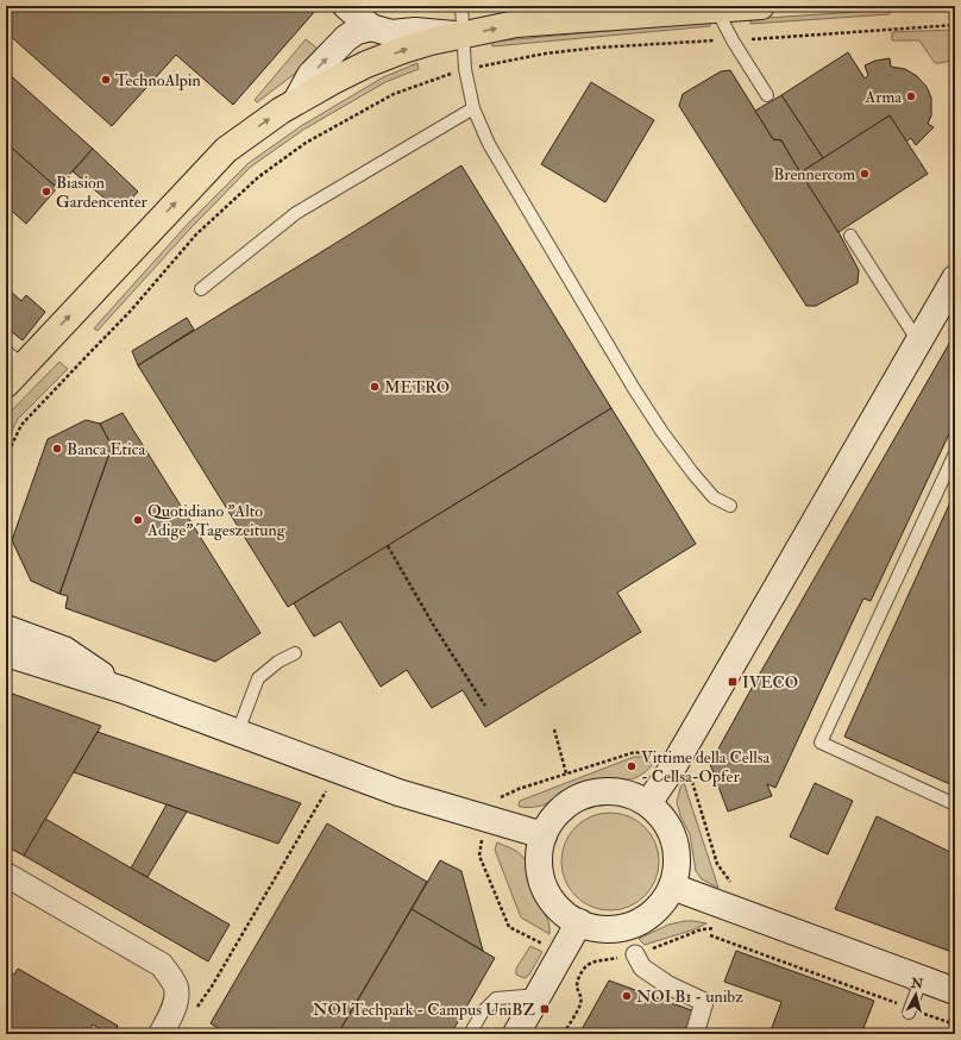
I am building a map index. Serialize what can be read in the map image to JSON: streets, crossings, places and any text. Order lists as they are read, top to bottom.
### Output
{
  "places": {
    "other": [
      "TechnoAlpin",
      "Arma",
      "Brennercom",
      "Biasion Gardencenter",
      "METRO",
      "Banca Etica",
      "Quotidiano \"Alto Adige\" Tageszeitung",
      "Vittime della Cellsa - Cellsa-Opfer",
      "NOI B1 - unibz"
    ],
    "transit": ["IVECO", "NOI Techpark - Campus UniBZ"]
  },
  "north": "top"
}
